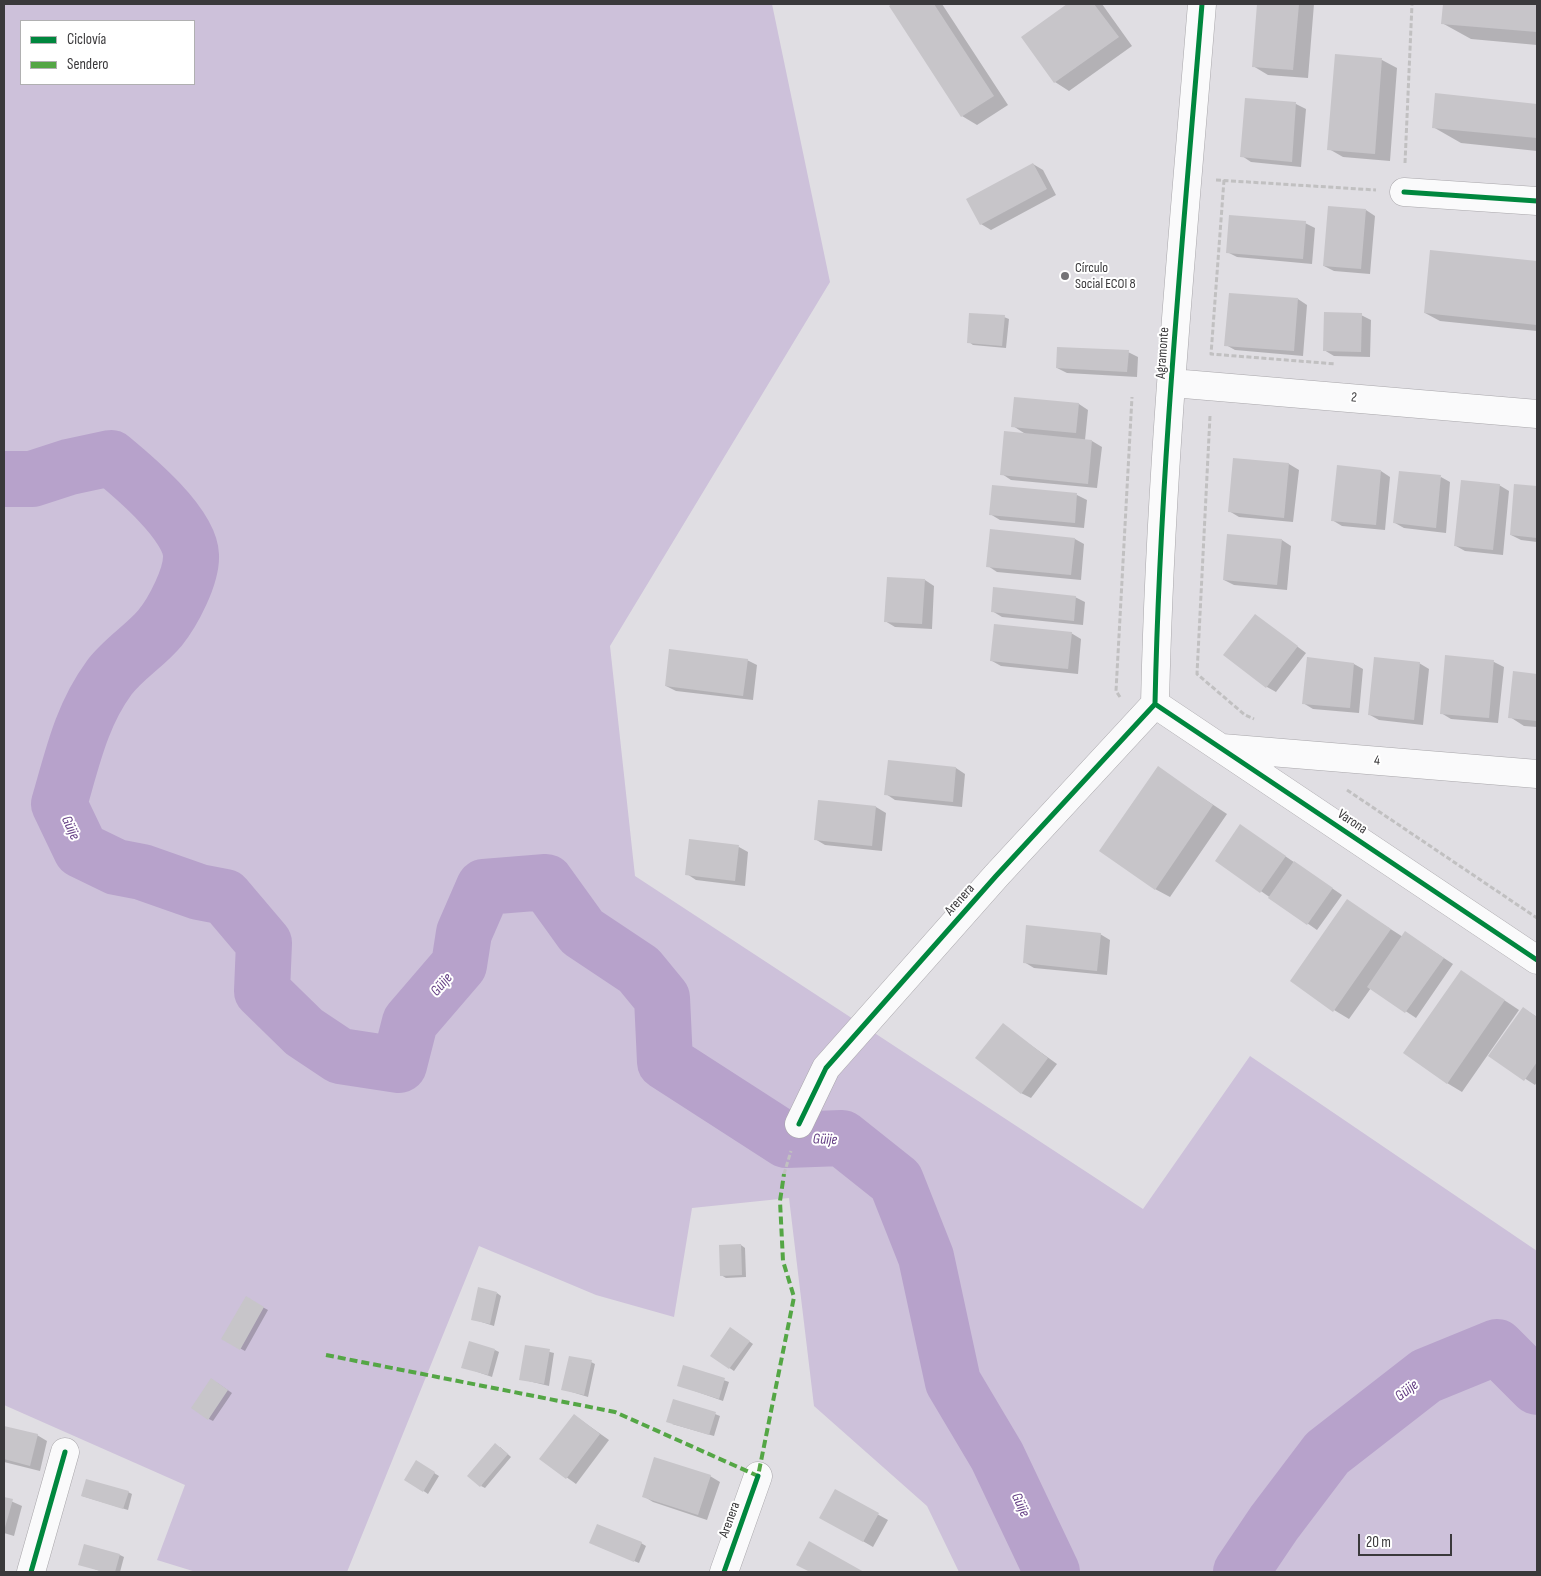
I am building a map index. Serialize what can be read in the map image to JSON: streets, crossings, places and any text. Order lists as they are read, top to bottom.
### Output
{
  "streets": {
    "street": [
      "Agramonte",
      "2",
      "4",
      "Varona",
      "Arenera"
    ]
  },
  "crossings": [
    ["Agramonte", "2"],
    ["Agramonte", "Varona"],
    ["Agramonte", "Arenera"],
    ["4", "Varona"],
    ["Varona", "Arenera"]
  ],
  "water": ["Güije"],
  "places": ["Círculo Social ECOI 8"],
  "legend": ["Ciclovía", "Sendero"],
  "scale_bar": "20 m"
}
